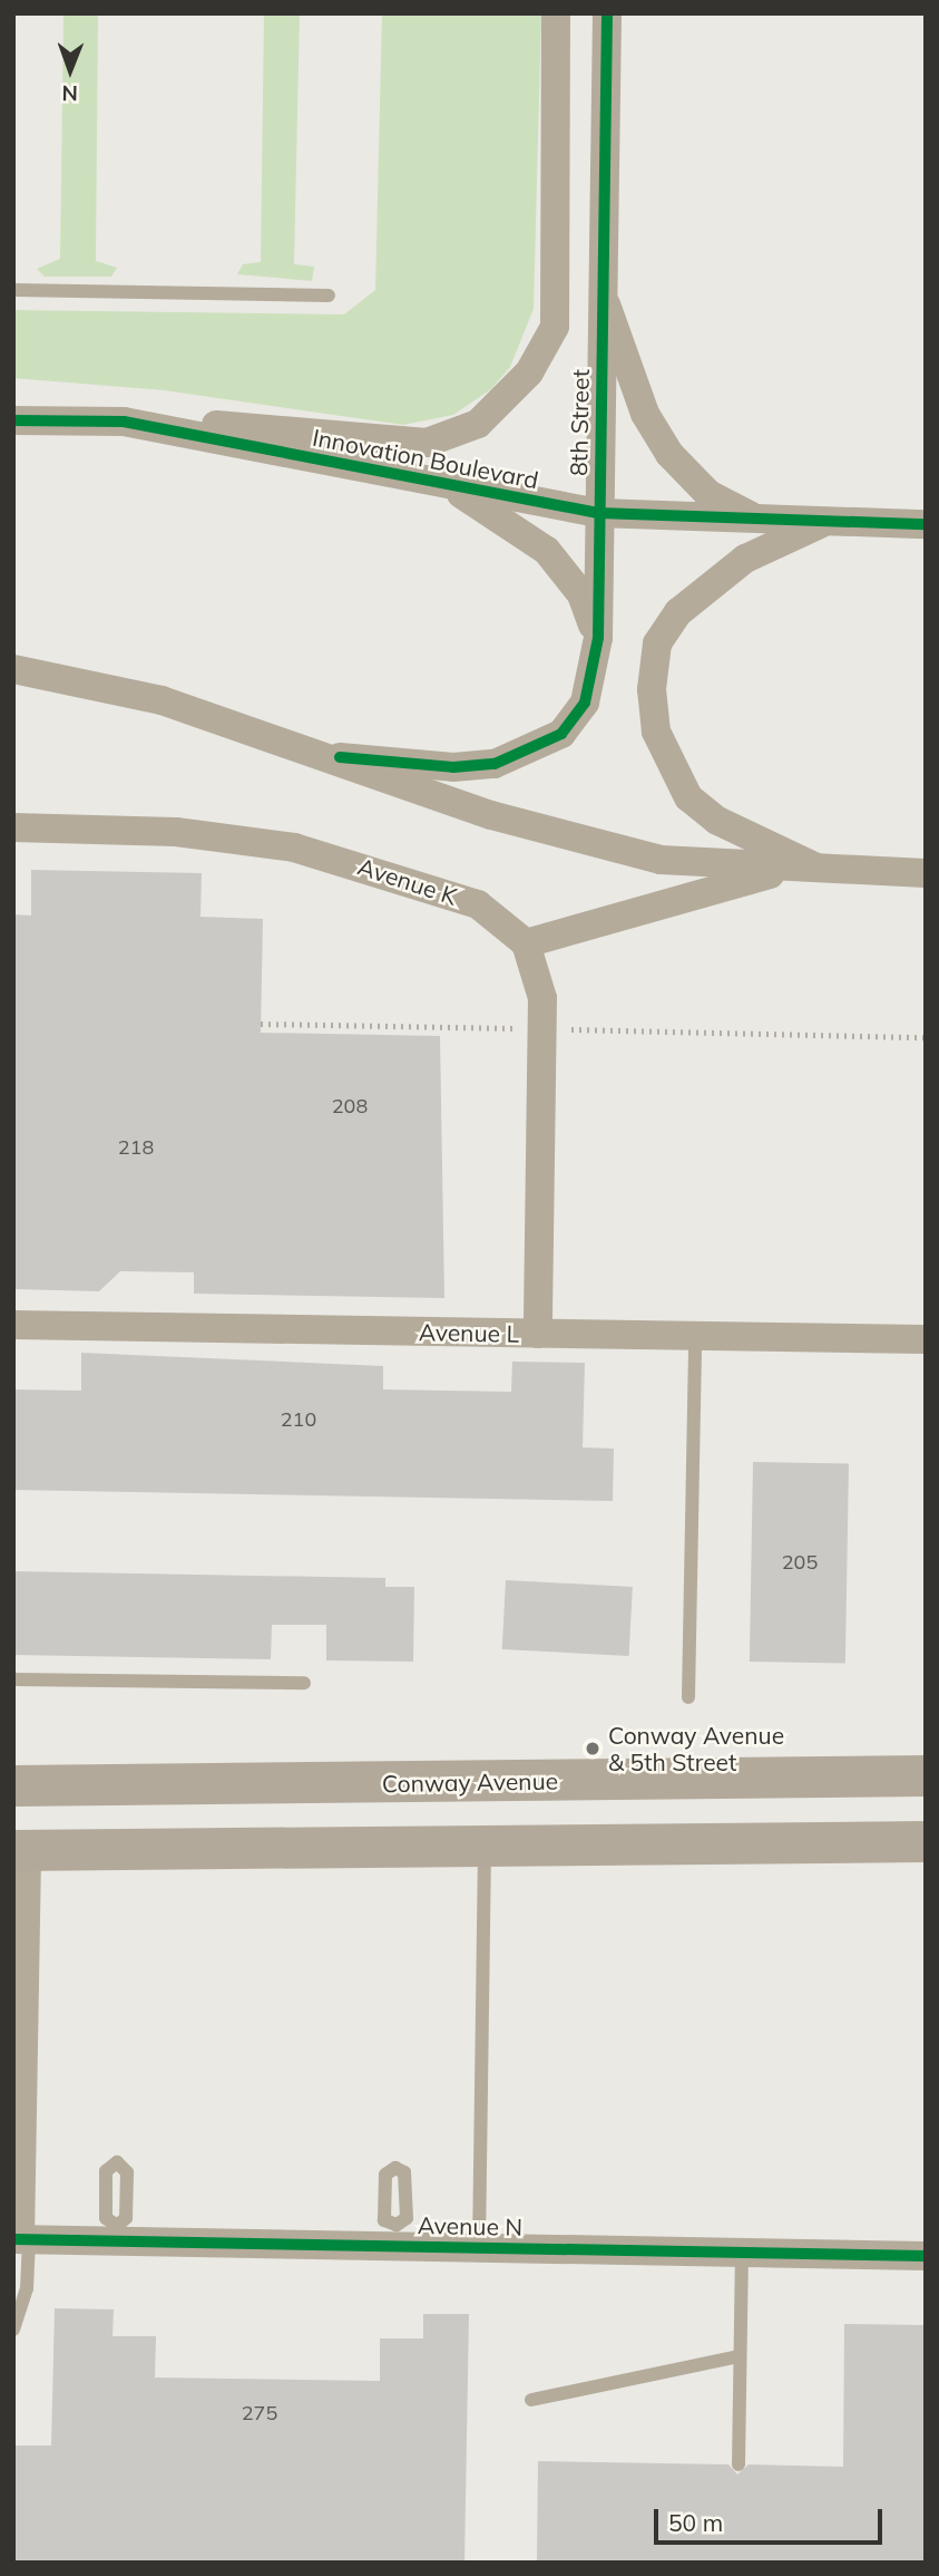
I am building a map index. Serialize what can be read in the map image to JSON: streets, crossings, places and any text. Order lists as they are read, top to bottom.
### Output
{
  "streets": {
    "street": [
      "8th Street",
      "Innovation Boulevard",
      "Avenue K",
      "Avenue L",
      "Conway Avenue",
      "Avenue N"
    ]
  },
  "crossings": [
    ["8th Street", "Innovation Boulevard"]
  ],
  "places": ["Conway Avenue & 5th Street"],
  "house_numbers": [
    "208",
    "218",
    "210",
    "205",
    "275"
  ],
  "scale_bar": "50 m",
  "north": "bottom"
}
